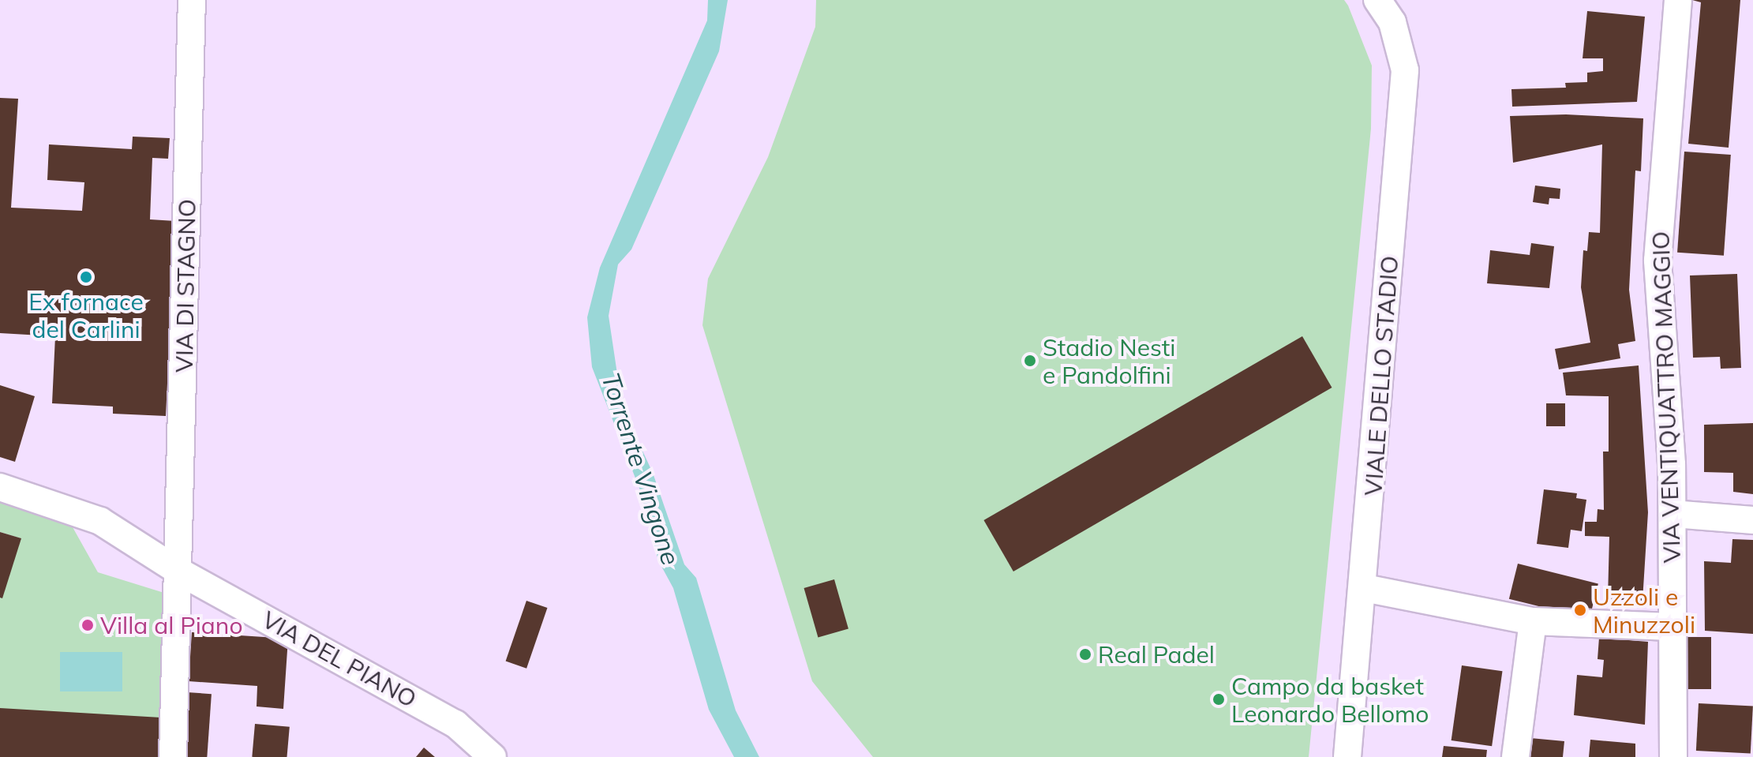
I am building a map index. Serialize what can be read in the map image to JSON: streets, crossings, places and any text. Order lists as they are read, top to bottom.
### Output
{
  "streets": {
    "street": [
      "VIA DI STAGNO",
      "VIALE DELLO STADIO",
      "VIA VENTIQUATTRO MAGGIO",
      "VIA DEL PIANO"
    ]
  },
  "crossings": [
    ["VIA DI STAGNO", "VIA DEL PIANO"]
  ],
  "water": ["Torrente Vingone"],
  "places": [
    "Ex fornace del Carlini",
    "Stadio Nesti e Pandolfini",
    "Uzzoli e Minuzzoli",
    "Villa al Piano",
    "Real Padel",
    "Campo da basket Leonardo Bellomo"
  ]
}
